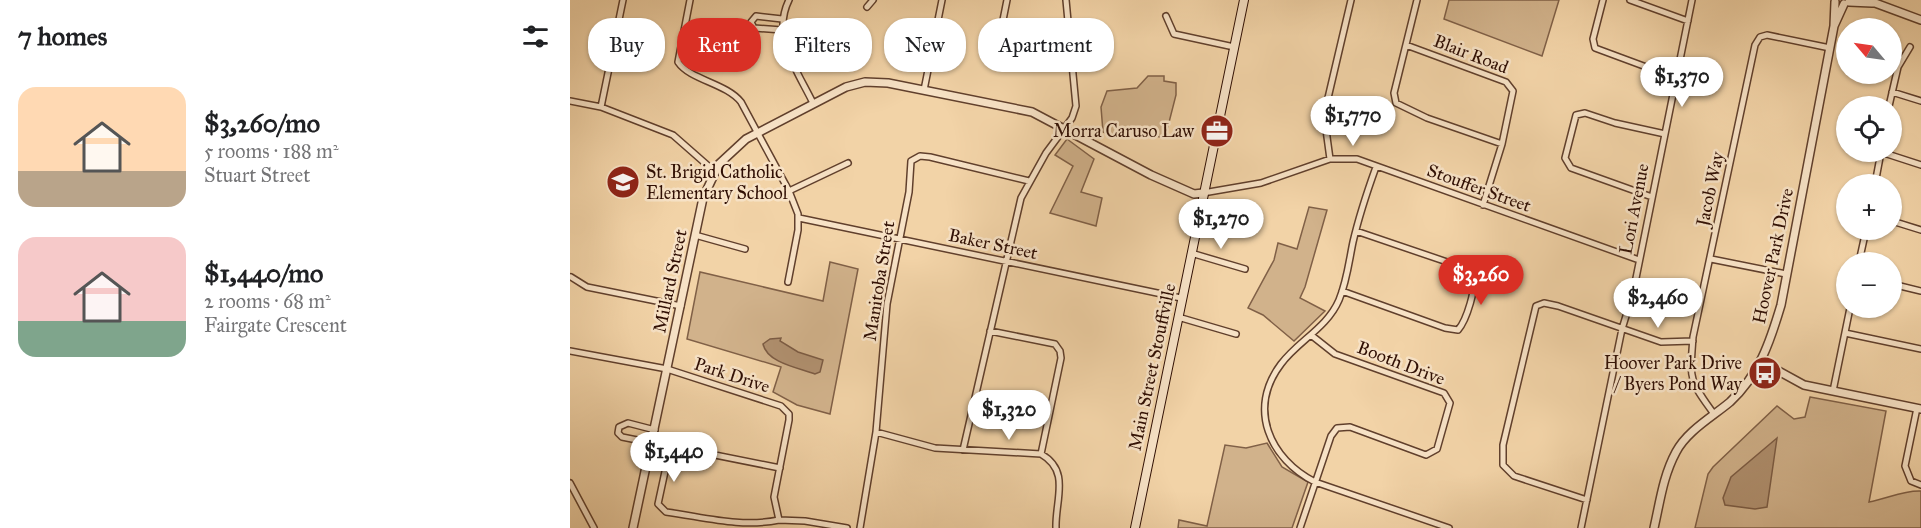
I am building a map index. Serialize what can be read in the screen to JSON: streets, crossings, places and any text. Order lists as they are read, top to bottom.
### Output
{
  "streets": {
    "main road": ["Main Street Stouffville"],
    "street": [
      "Blair Road",
      "Stouffer Street",
      "Jacob Way",
      "Lori Avenue",
      "Baker Street",
      "Hoover Park Drive",
      "Millard Street",
      "Manitoba Street",
      "Booth Drive",
      "Park Drive"
    ]
  },
  "crossings": [
    ["Blair Road", "Stouffer Street"],
    ["Stouffer Street", "Lori Avenue"],
    ["Stouffer Street", "Millard Street"],
    ["Stouffer Street", "Main Street Stouffville"],
    ["Jacob Way", "Hoover Park Drive"],
    ["Baker Street", "Manitoba Street"],
    ["Baker Street", "Main Street Stouffville"],
    ["Millard Street", "Park Drive"]
  ],
  "places": {
    "office": ["Morra Caruso Law"],
    "school or university": ["St. Brigid Catholic Elementary School"],
    "bus stop": ["Hoover Park Drive / Byers Pond Way"]
  },
  "north": "top left",
  "page": {
    "heading": "7 homes",
    "map_buttons": ["+", "−"],
    "chip": [
      "Buy",
      "Rent",
      "Filters",
      "New",
      "Apartment"
    ],
    "price": [
      "$1,370",
      "$1,770",
      "$1,270",
      "$3,260",
      "$2,460",
      "$1,320",
      "$1,440"
    ],
    "list": [
      {
        "name": "$3,260/mo",
        "note": "5 rooms · 188 m² · Stuart Street"
      },
      {
        "name": "$1,440/mo",
        "note": "2 rooms · 68 m² · Fairgate Crescent"
      }
    ]
  }
}
